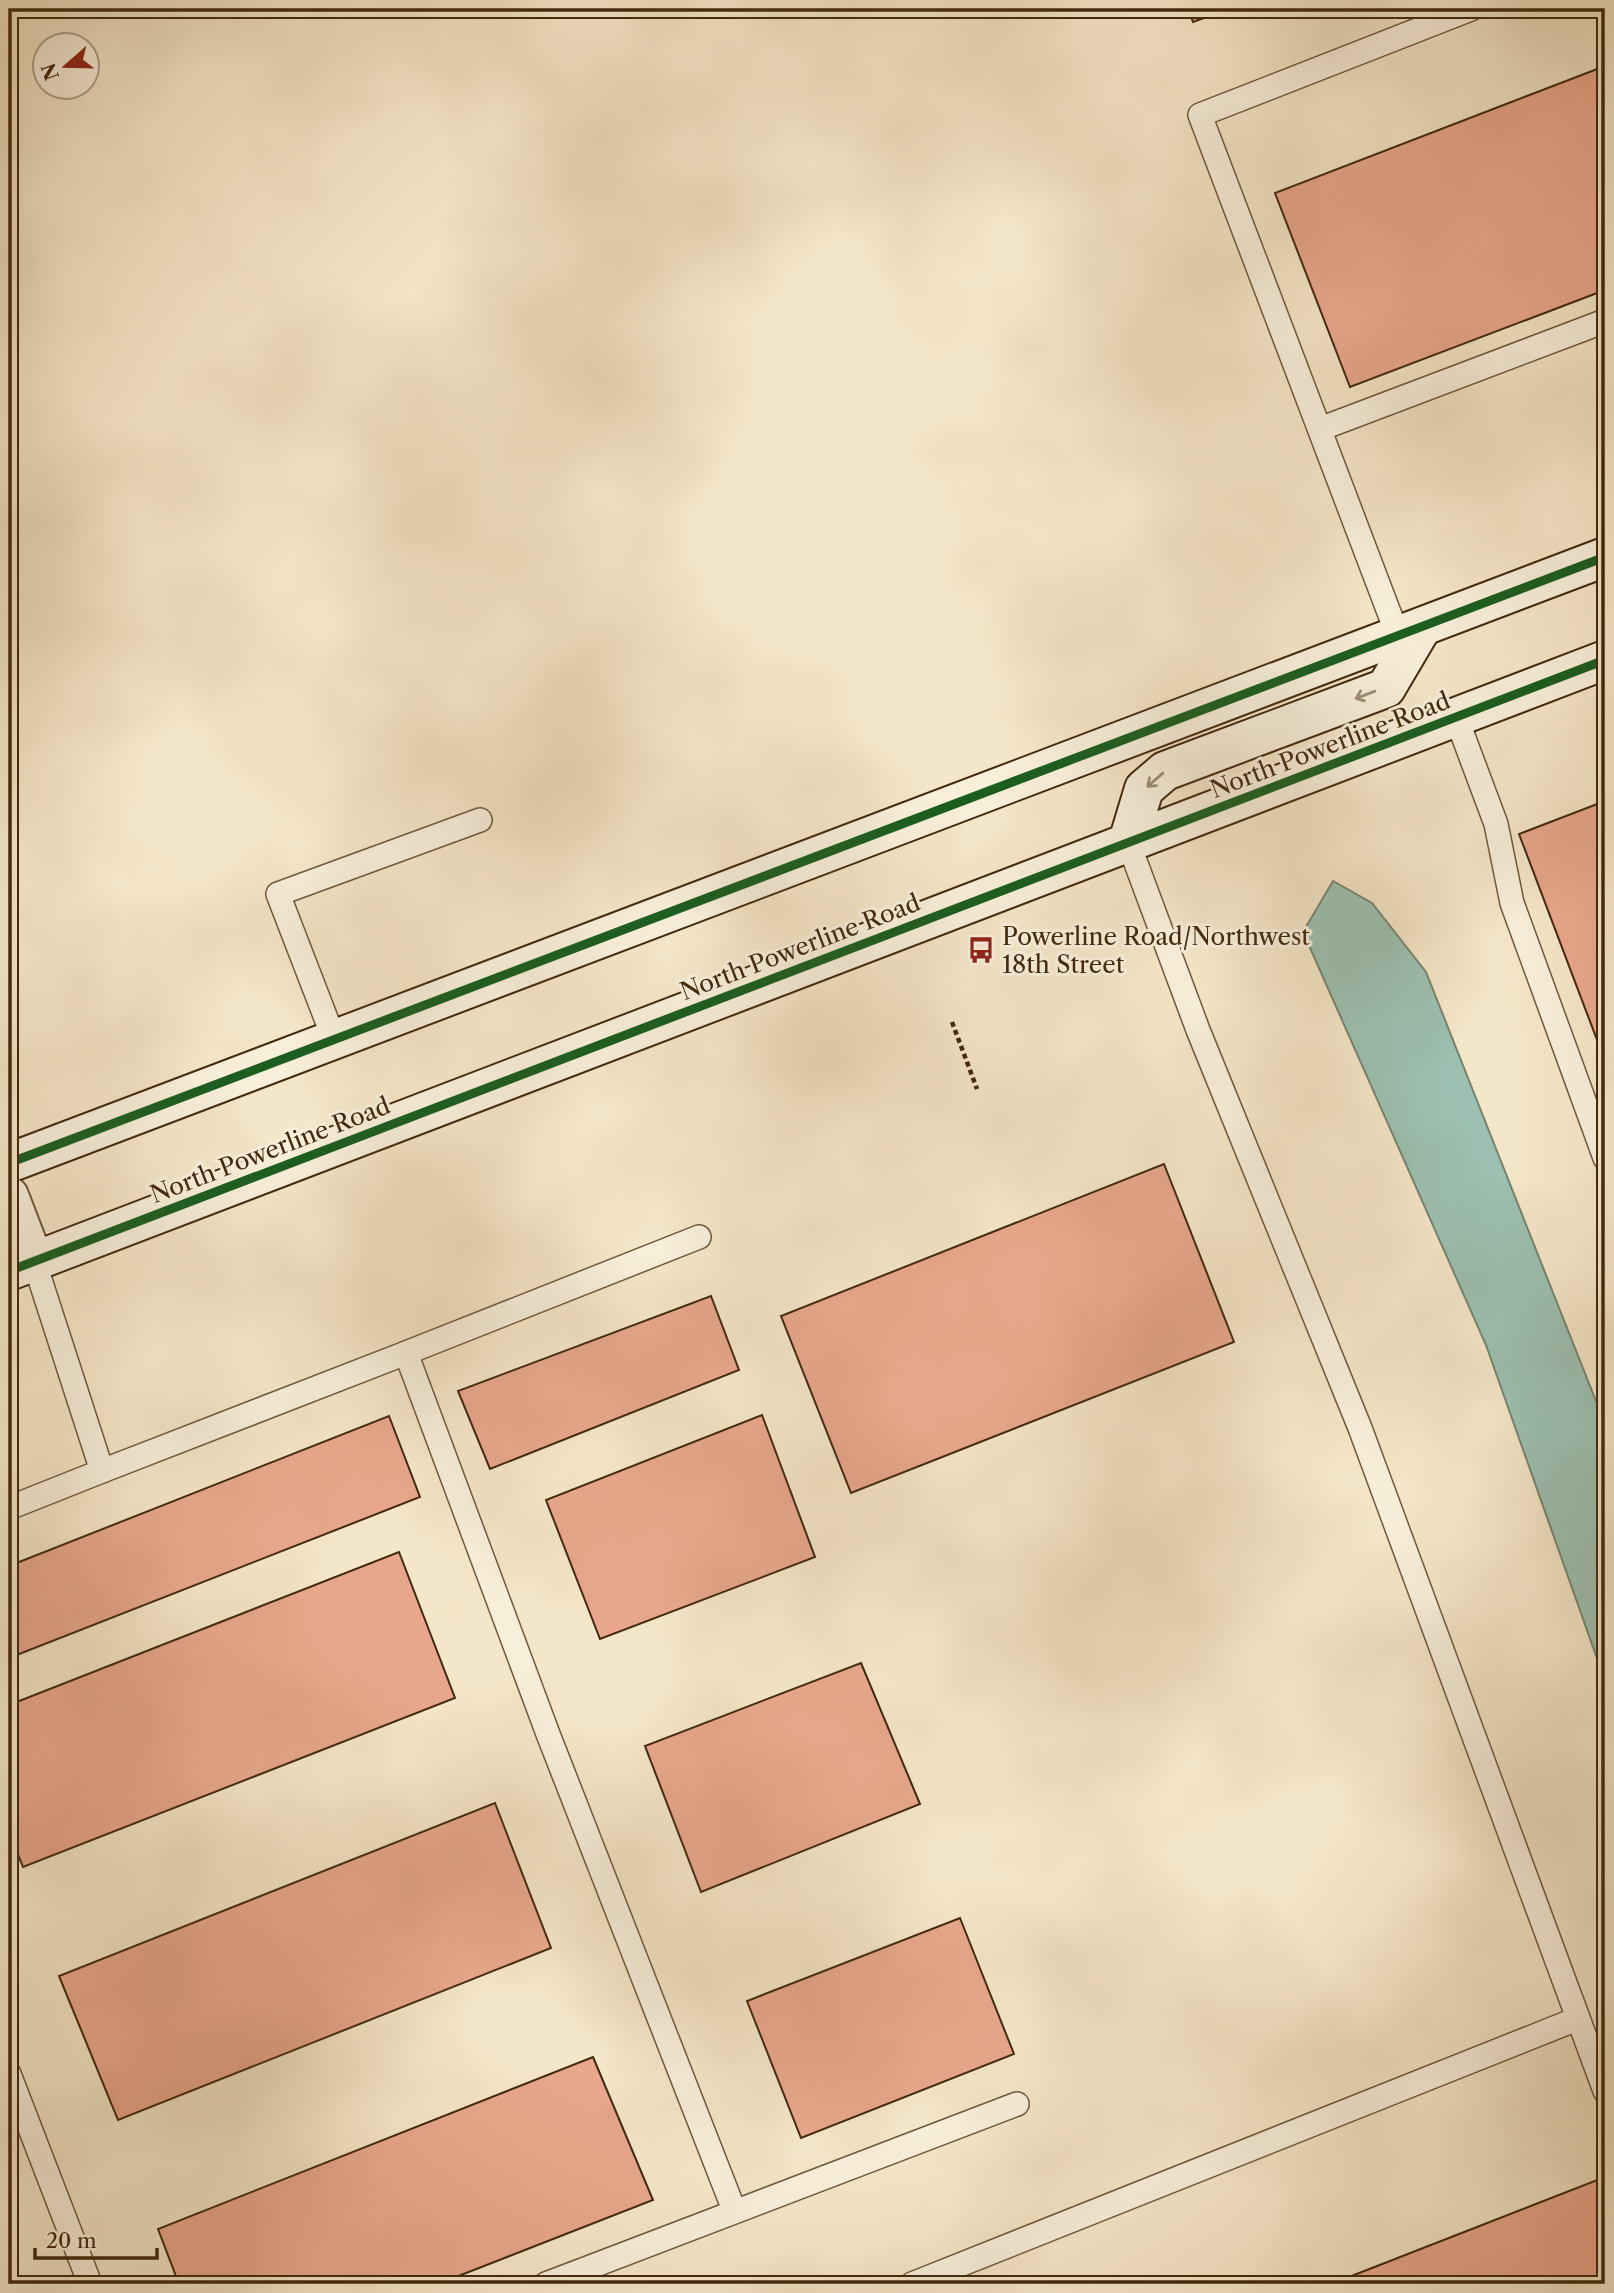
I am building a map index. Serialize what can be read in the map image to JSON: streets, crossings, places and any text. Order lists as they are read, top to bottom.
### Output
{
  "streets": {
    "main road": ["North Powerline Road"]
  },
  "places": {
    "bus stop": ["Powerline Road/Northwest 18th Street"]
  },
  "scale_bar": "20 m",
  "north": "left"
}
